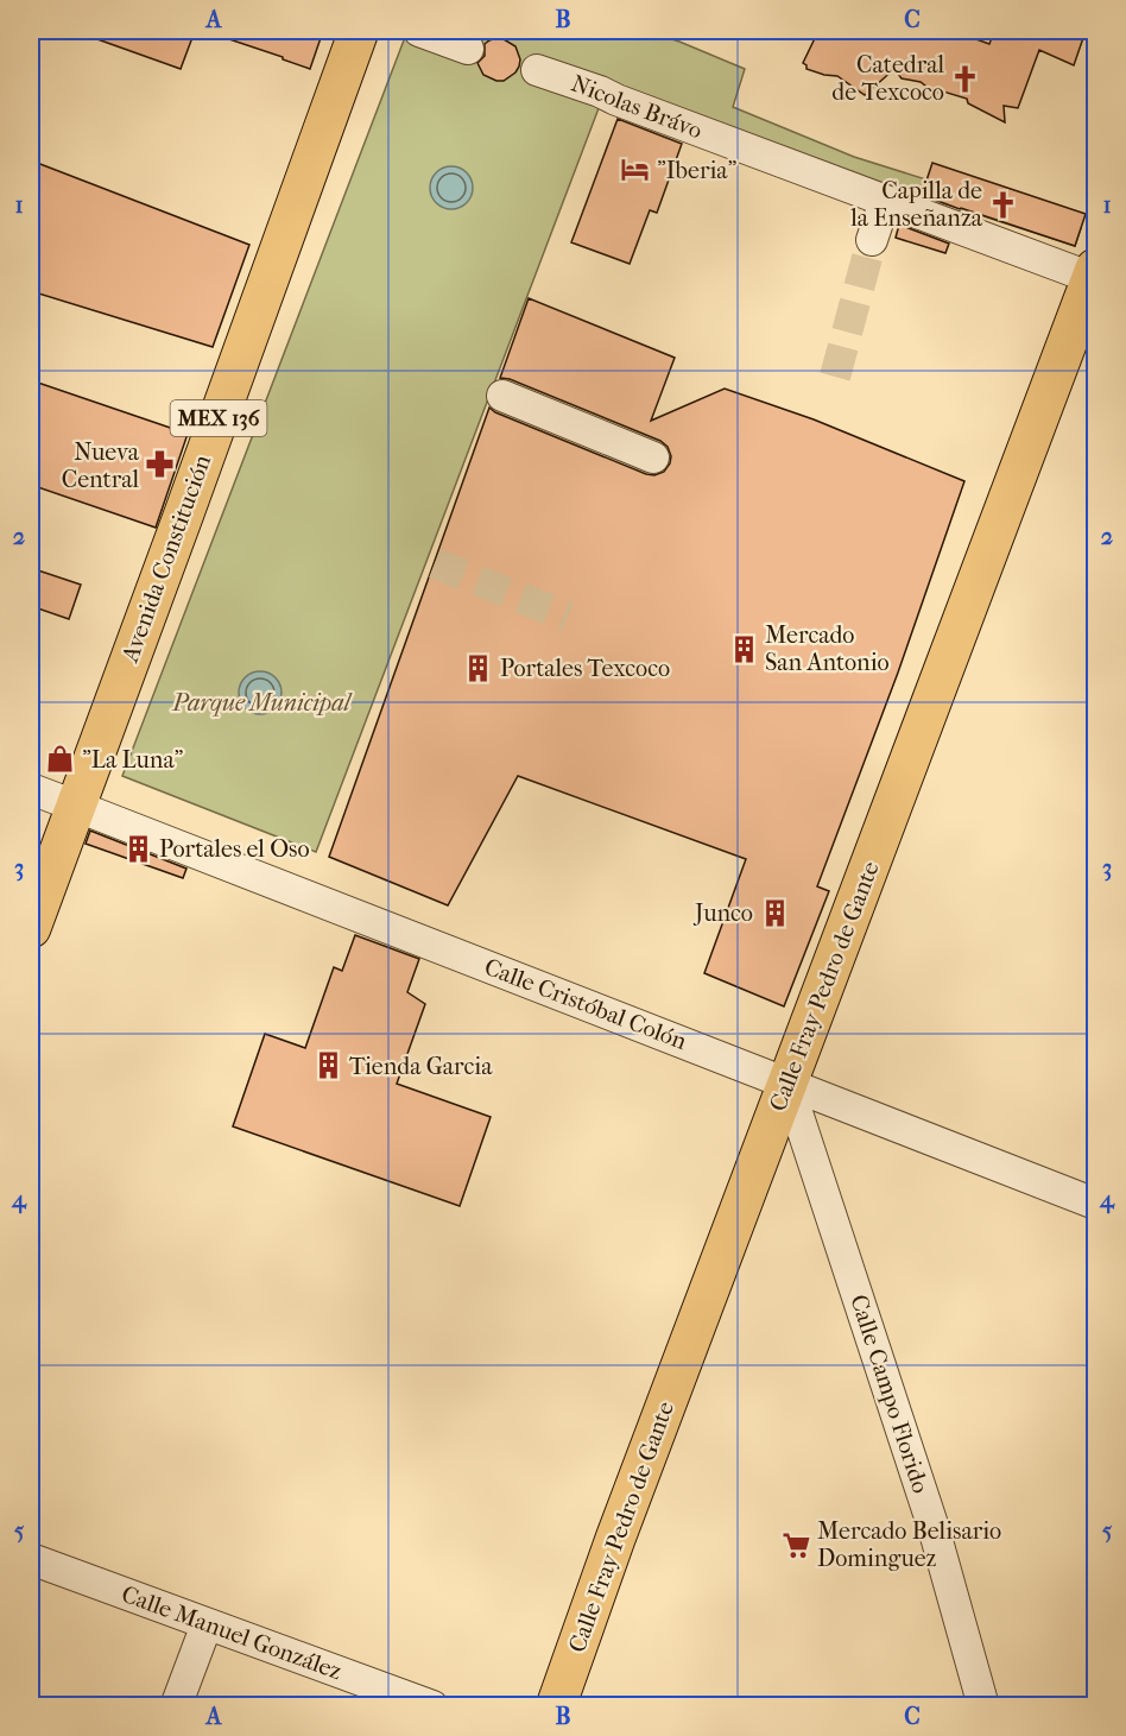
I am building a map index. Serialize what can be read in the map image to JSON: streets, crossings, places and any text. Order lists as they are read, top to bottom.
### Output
{
  "streets": {
    "main road": ["MEX 136", "Avenida Constitución", "Calle Fray Pedro de Gante"],
    "street": [
      "Nicolas Brávo",
      "Calle Cristóbal Colón",
      "Calle Campo Florido",
      "Calle Manuel González"
    ]
  },
  "crossings": [
    ["Nicolas Brávo", "Calle Fray Pedro de Gante"],
    ["MEX 136", "Avenida Constitución"],
    ["MEX 136", "Calle Cristóbal Colón"],
    ["Avenida Constitución", "Calle Cristóbal Colón"],
    ["Calle Fray Pedro de Gante", "Calle Cristóbal Colón"],
    ["Calle Fray Pedro de Gante", "Calle Campo Florido"],
    ["Calle Cristóbal Colón", "Calle Campo Florido"]
  ],
  "parks": ["Parque Municipal"],
  "places": {
    "church": ["Catedral de Texcoco", "Capilla de la Enseñanza"],
    "hotel": ["\"Iberia\""],
    "pharmacy": ["Nueva Central"],
    "building": [
      "Mercado San Antonio",
      "Portales Texcoco",
      "Portales el Oso",
      "Junco",
      "Tienda Garcia"
    ],
    "shop": ["\"La Luna\""],
    "supermarket": ["Mercado Belisario Dominguez"]
  },
  "grid": {
    "columns": ["A", "B", "C"],
    "rows": [
      "1",
      "2",
      "3",
      "4",
      "5"
    ]
  }
}
